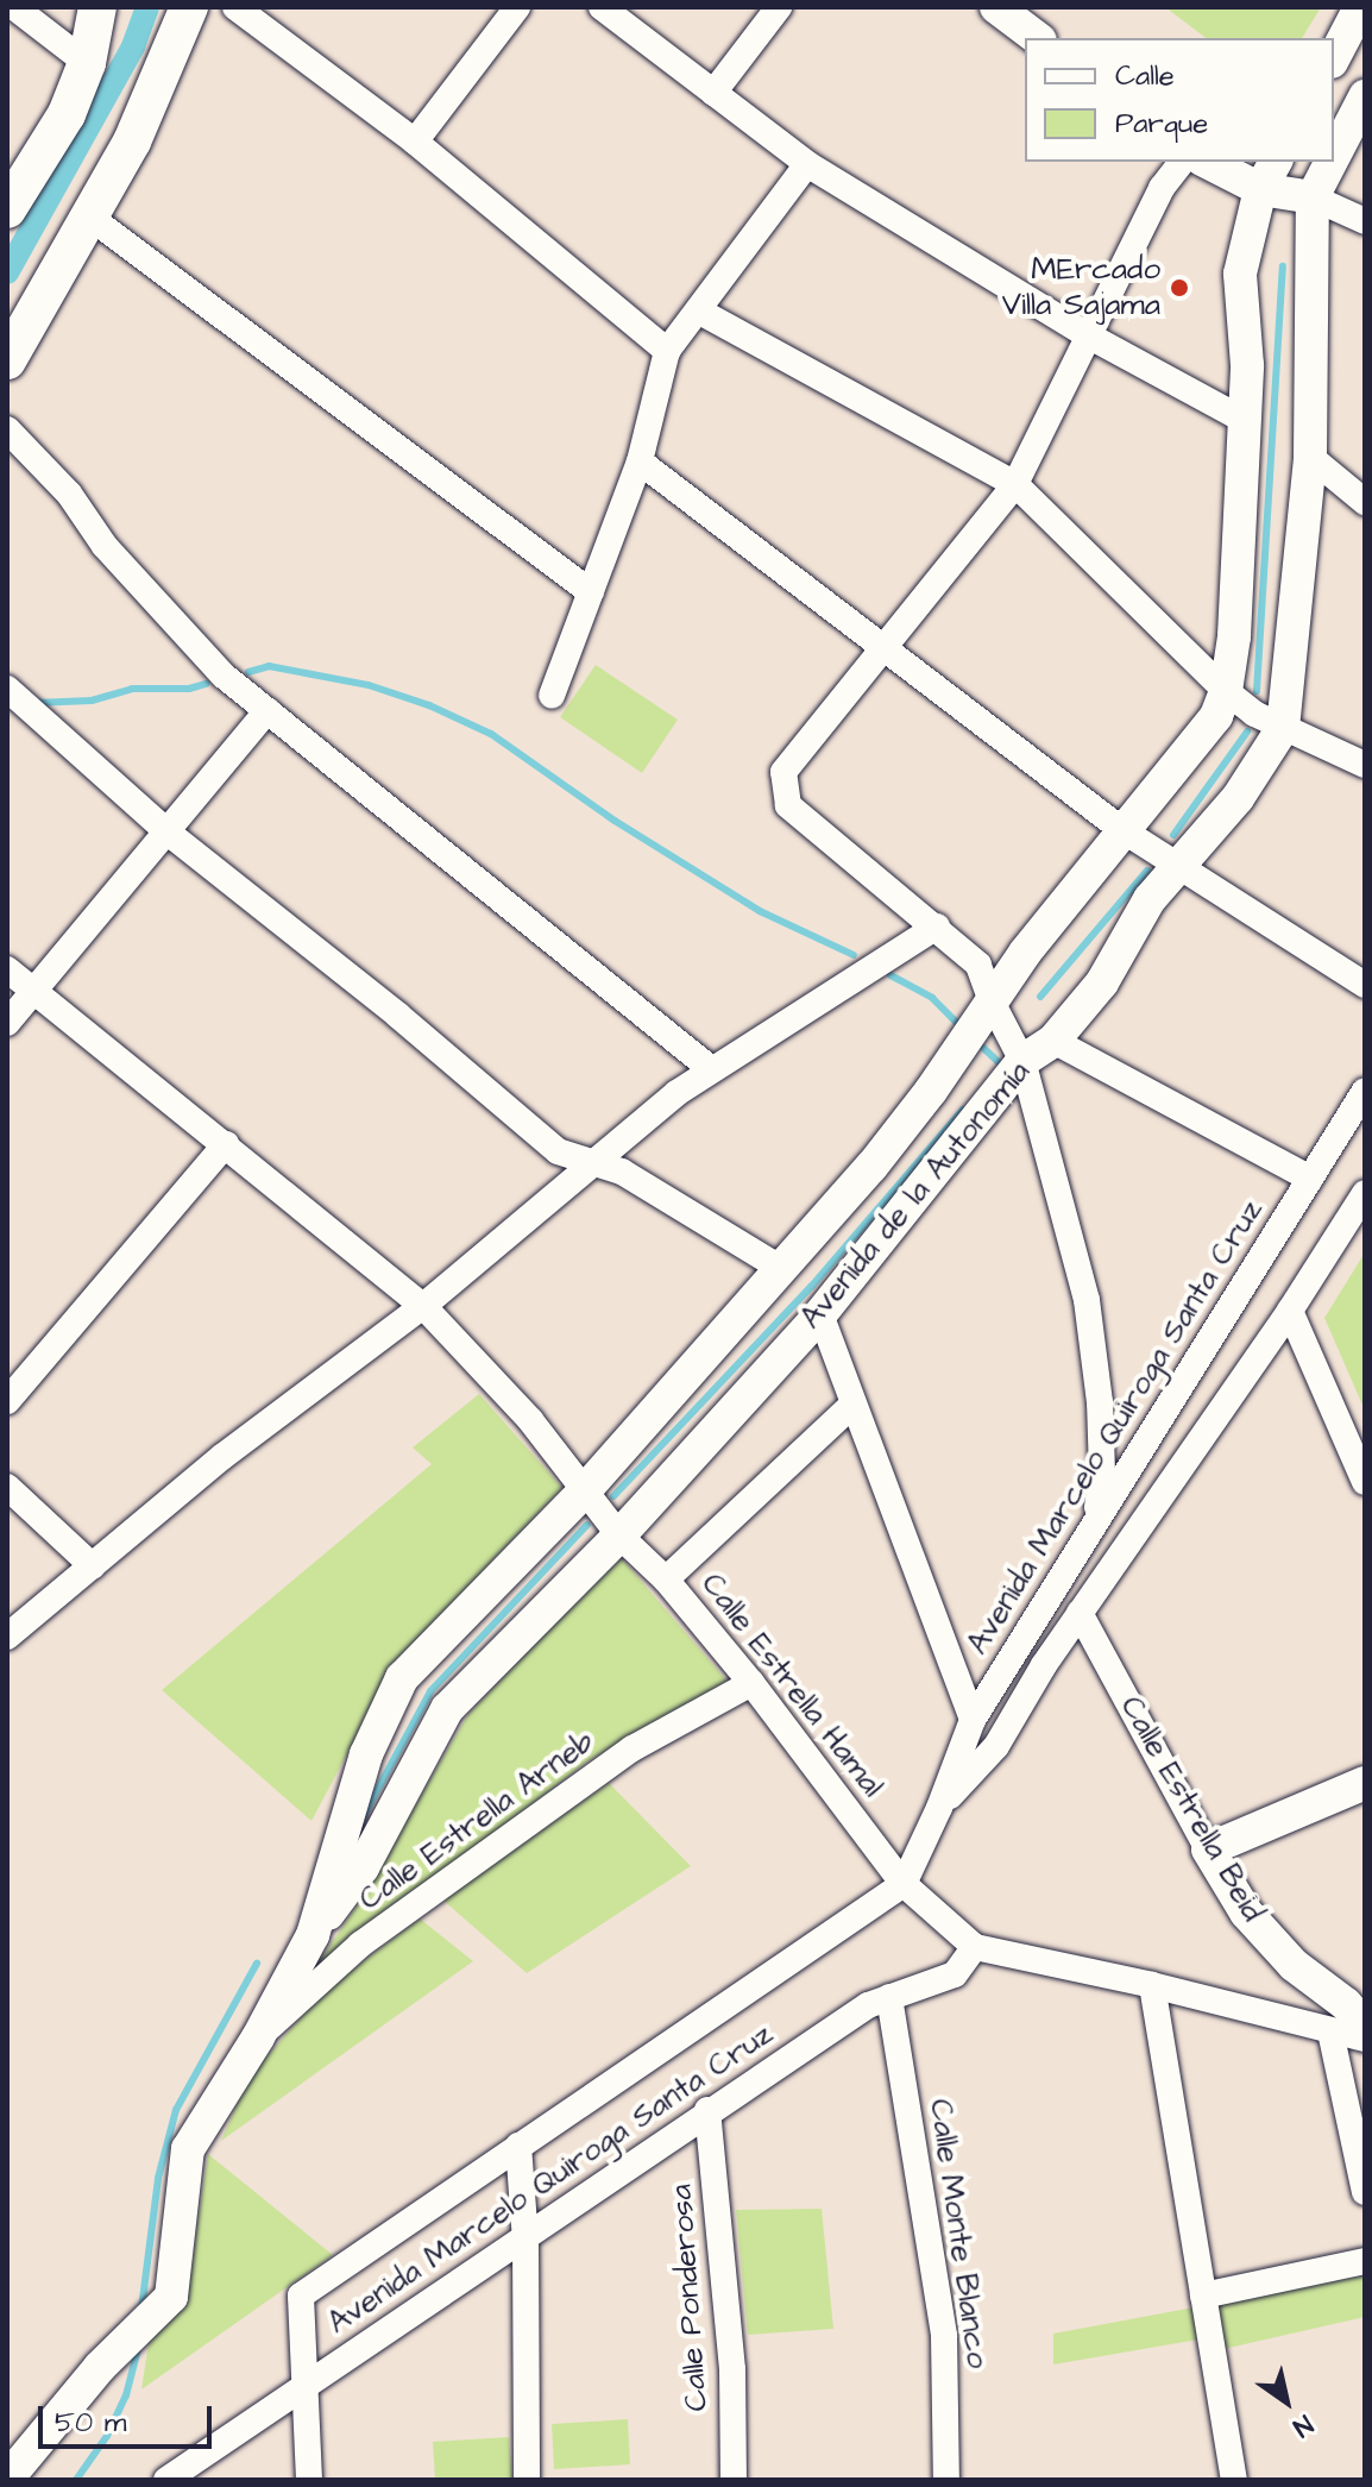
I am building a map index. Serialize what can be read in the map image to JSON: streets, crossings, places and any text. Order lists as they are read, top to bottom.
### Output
{
  "streets": {
    "street": [
      "Avenida de la Autonomía",
      "Avenida Marcelo Quiroga Santa Cruz",
      "Calle Estrella Hamal",
      "Calle Estrella Beid",
      "Calle Estrella Arneb",
      "Calle Monte Blanco",
      "Calle Ponderosa"
    ]
  },
  "crossings": [
    ["Avenida de la Autonomía", "Calle Estrella Hamal"],
    ["Avenida Marcelo Quiroga Santa Cruz", "Calle Estrella Hamal"],
    ["Avenida Marcelo Quiroga Santa Cruz", "Calle Estrella Beid"],
    ["Avenida Marcelo Quiroga Santa Cruz", "Calle Monte Blanco"],
    ["Avenida Marcelo Quiroga Santa Cruz", "Calle Ponderosa"],
    ["Calle Estrella Hamal", "Calle Estrella Arneb"]
  ],
  "places": ["MErcado Villa Sajama"],
  "legend": ["Calle", "Parque"],
  "scale_bar": "50 m",
  "north": "bottom right"
}
